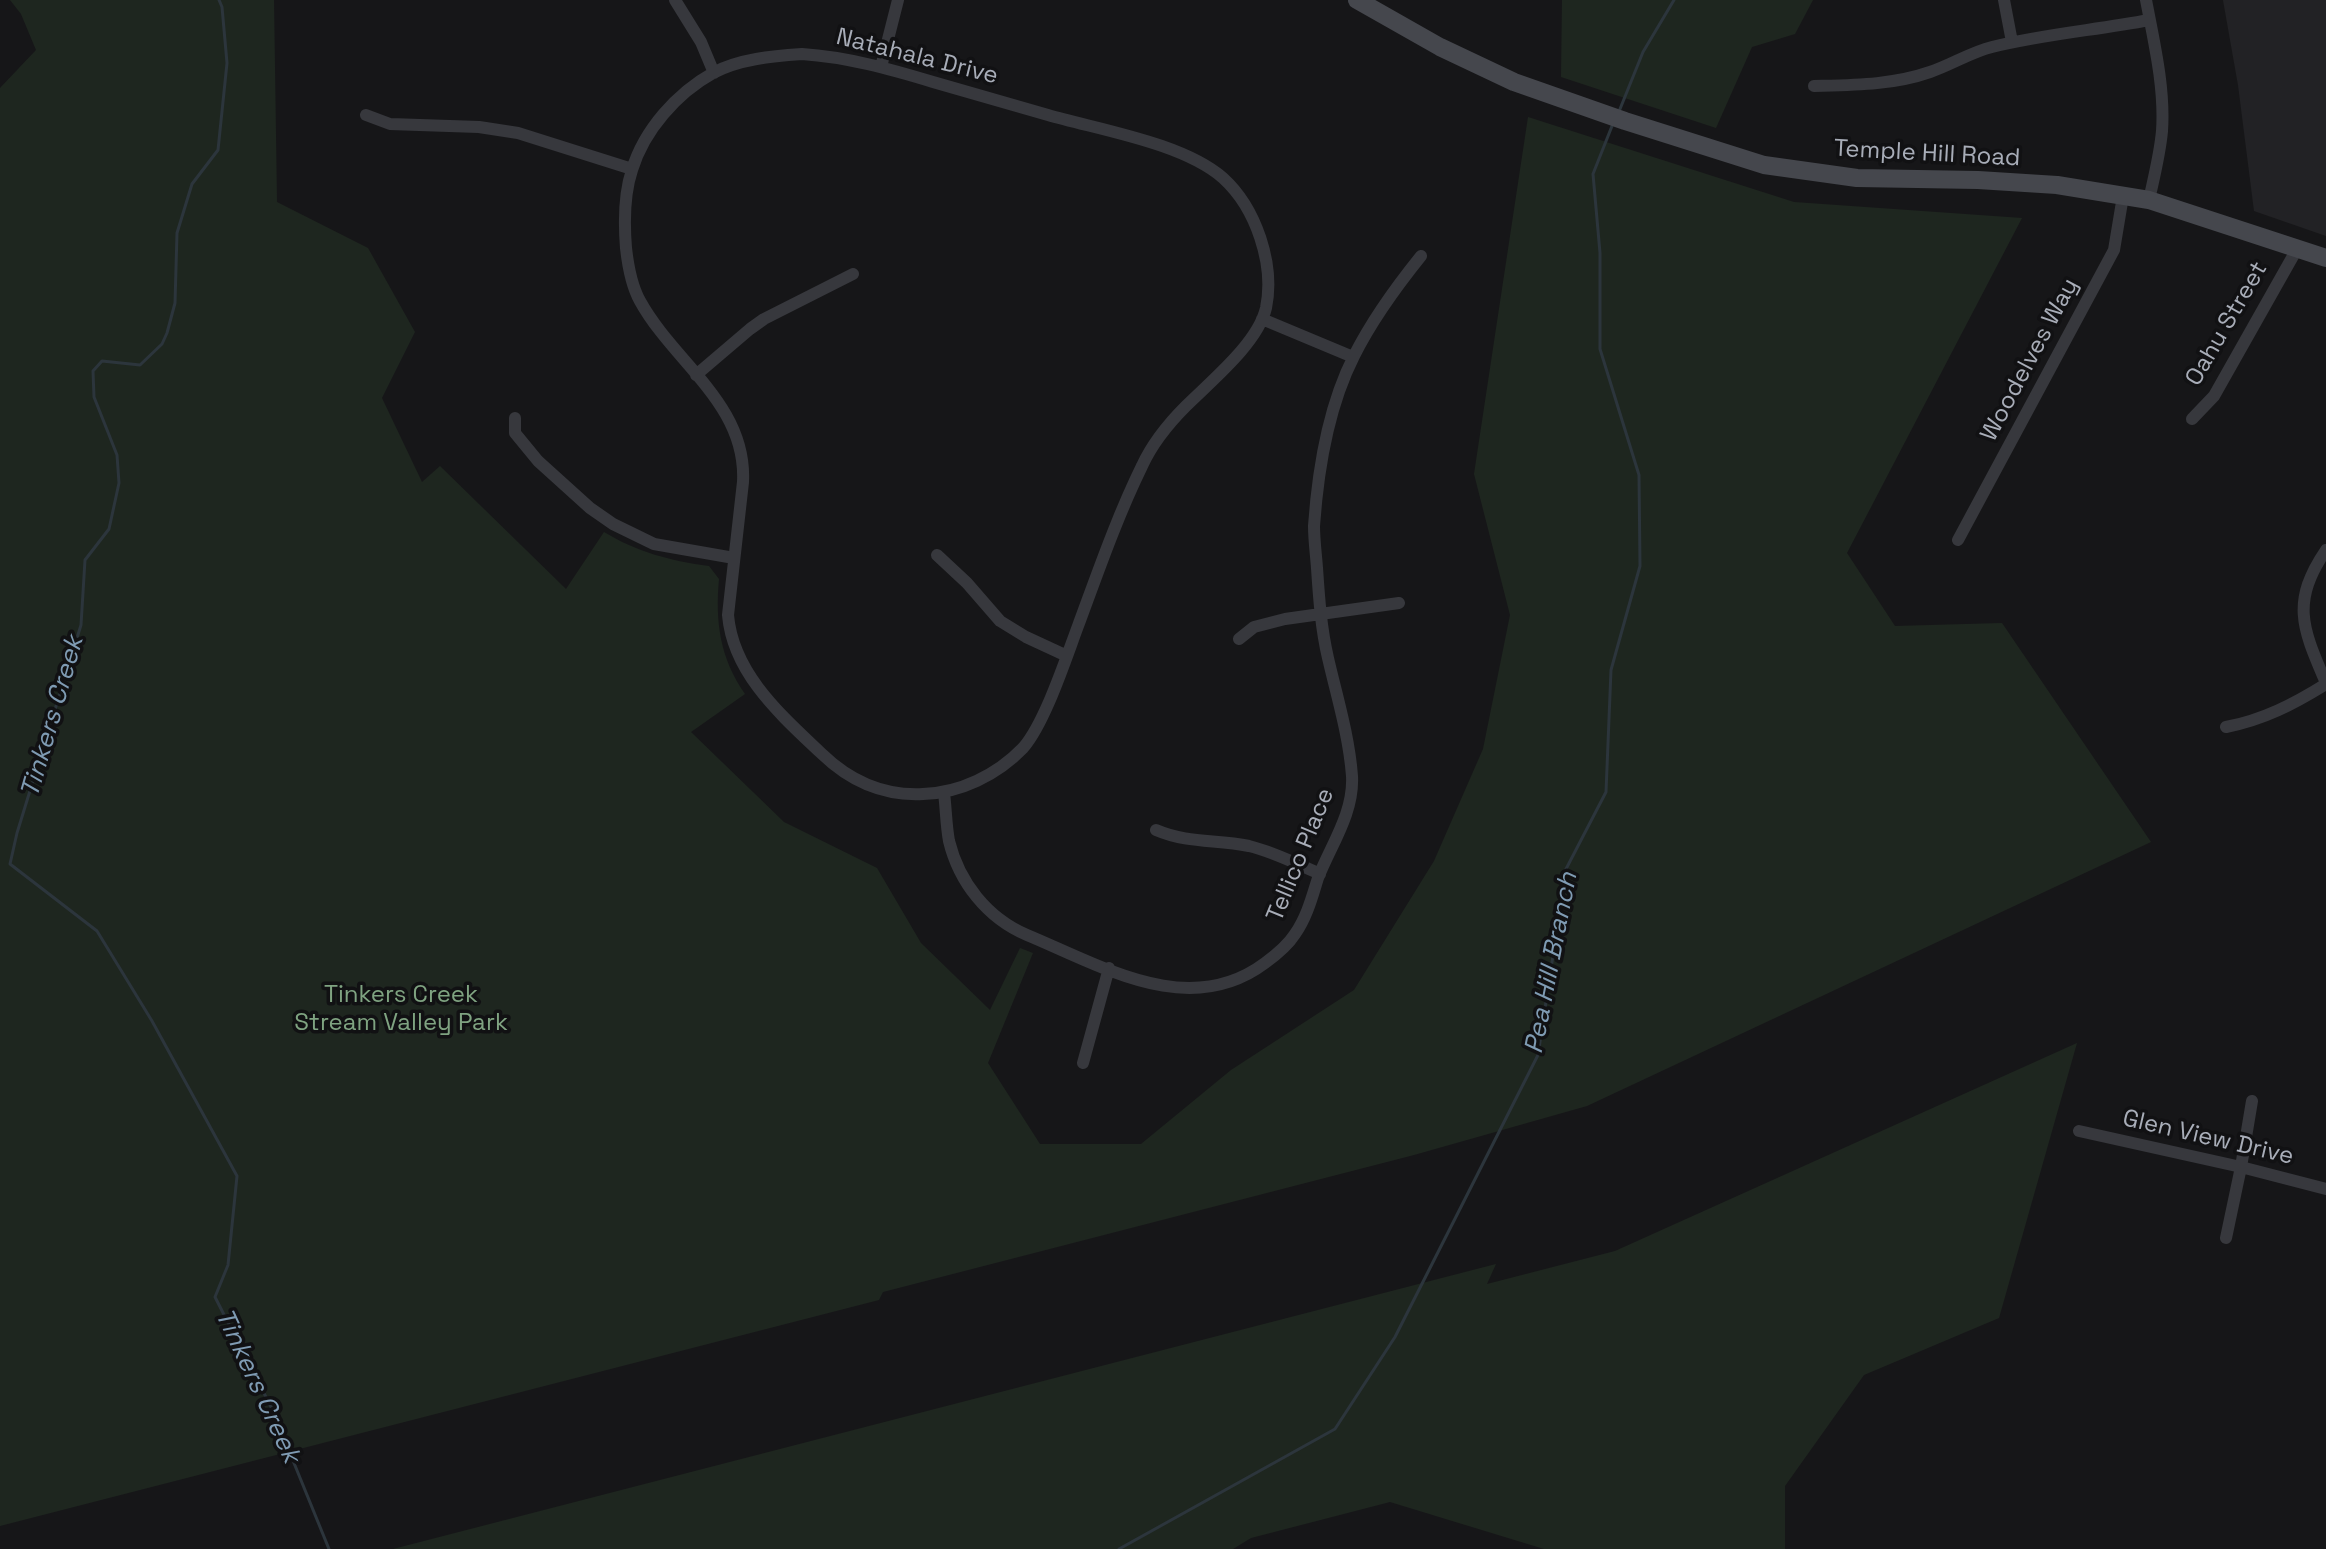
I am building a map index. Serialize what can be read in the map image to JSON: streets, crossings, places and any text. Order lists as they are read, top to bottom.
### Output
{
  "streets": {
    "main road": ["Temple Hill Road"],
    "street": [
      "Natahala Drive",
      "Oahu Street",
      "Woodelves Way",
      "Tellico Place",
      "Glen View Drive"
    ]
  },
  "crossings": [
    ["Natahala Drive", "Tellico Place"],
    ["Temple Hill Road", "Oahu Street"],
    ["Temple Hill Road", "Woodelves Way"]
  ],
  "water": ["Tinkers Creek", "Pea Hill Branch"],
  "parks": ["Tinkers Creek Stream Valley Park"]
}
